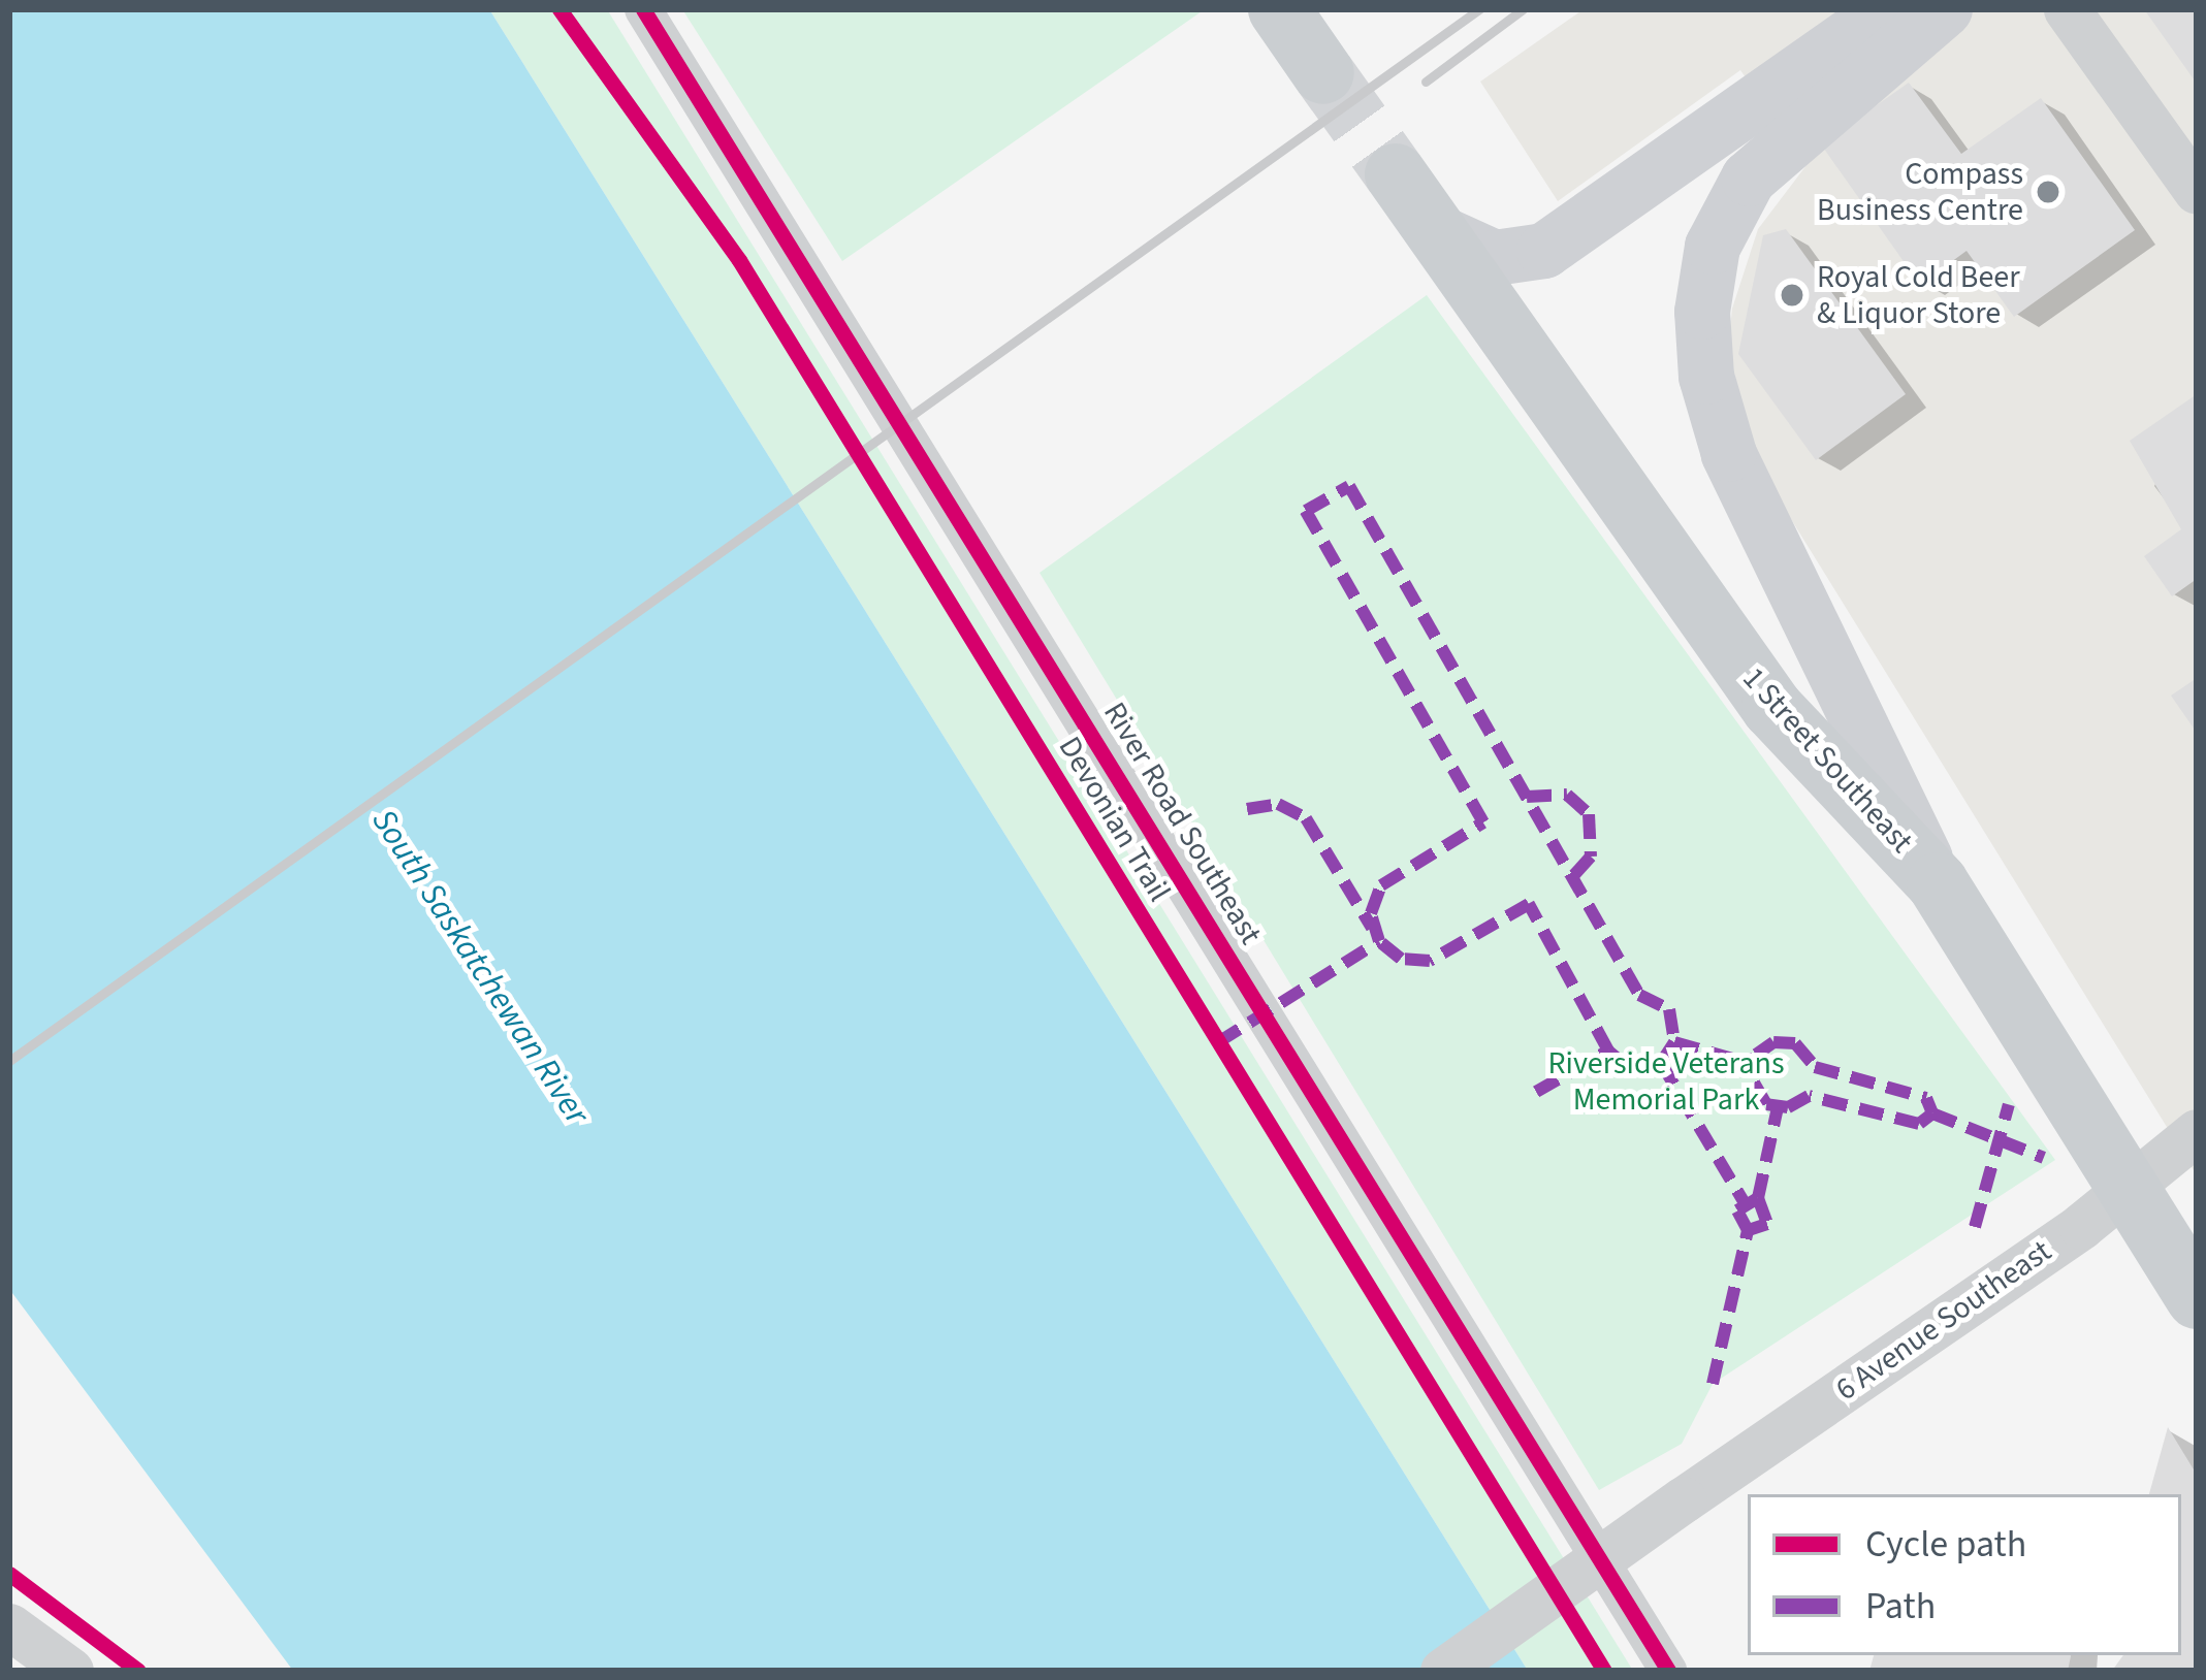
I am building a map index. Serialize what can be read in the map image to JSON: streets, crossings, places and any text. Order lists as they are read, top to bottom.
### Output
{
  "streets": {
    "main road": ["1 Street Southeast"],
    "street": ["River Road Southeast", "6 Avenue Southeast"],
    "cycle path": ["Devonian Trail"]
  },
  "crossings": [
    ["1 Street Southeast", "6 Avenue Southeast"]
  ],
  "water": ["South Saskatchewan River"],
  "parks": ["Riverside Veterans Memorial Park"],
  "places": ["Compass Business Centre", "Royal Cold Beer & Liquor Store"],
  "legend": ["Cycle path", "Path"]
}
